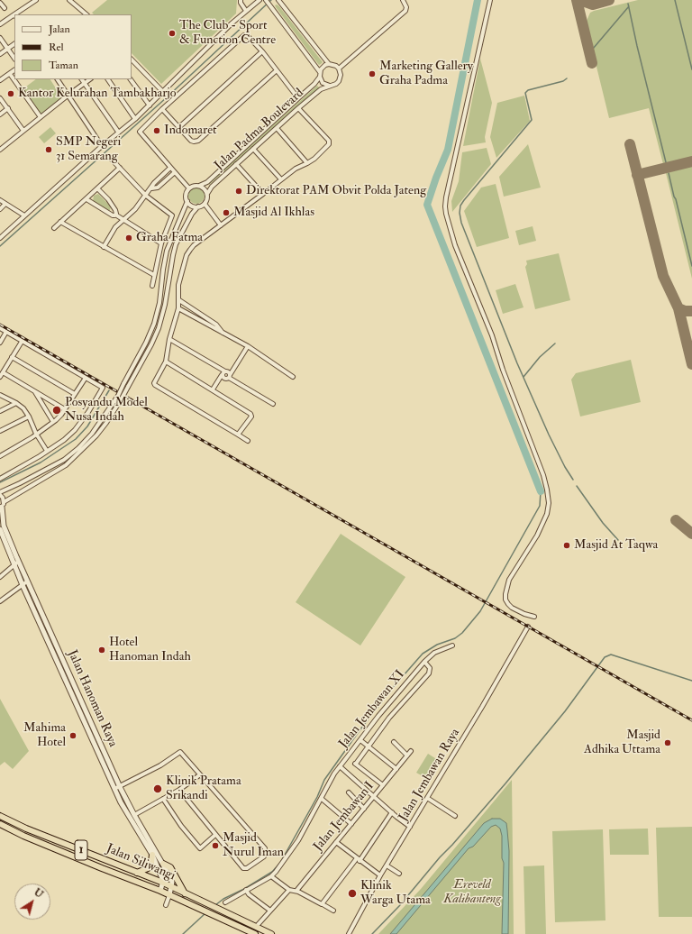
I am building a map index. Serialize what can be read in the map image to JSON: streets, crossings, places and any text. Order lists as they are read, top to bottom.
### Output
{
  "streets": {
    "highway": ["1", "Jalan Siliwangi"],
    "street": [
      "Jalan Padma Boulevard",
      "Jalan Hanoman Raya",
      "Jalan Jembawan XI",
      "Jalan Jembawan Raya",
      "Jalan Jembawan I"
    ]
  },
  "crossings": [
    ["Jalan Hanoman Raya", "Jalan Siliwangi"],
    ["Jalan Jembawan XI", "Jalan Jembawan I"]
  ],
  "parks": ["Ereveld Kalibanteng"],
  "places": [
    "The Club - Sport & Function Centre",
    "Marketing Gallery Graha Padma",
    "Kantor Kelurahan Tambakharjo",
    "Indomaret",
    "SMP Negeri 31 Semarang",
    "Direktorat PAM Obvit Polda Jateng",
    "Masjid Al Ikhlas",
    "Graha Fatma",
    "Posyandu Model Nusa Indah",
    "Masjid At Taqwa",
    "Hotel Hanoman Indah",
    "Mahima Hotel",
    "Masjid Adhika Uttama",
    "Klinik Pratama Srikandi",
    "Masjid Nurul Iman",
    "Klinik Warga Utama"
  ],
  "legend": ["Jalan", "Rel", "Taman"],
  "north": "top right"
}
